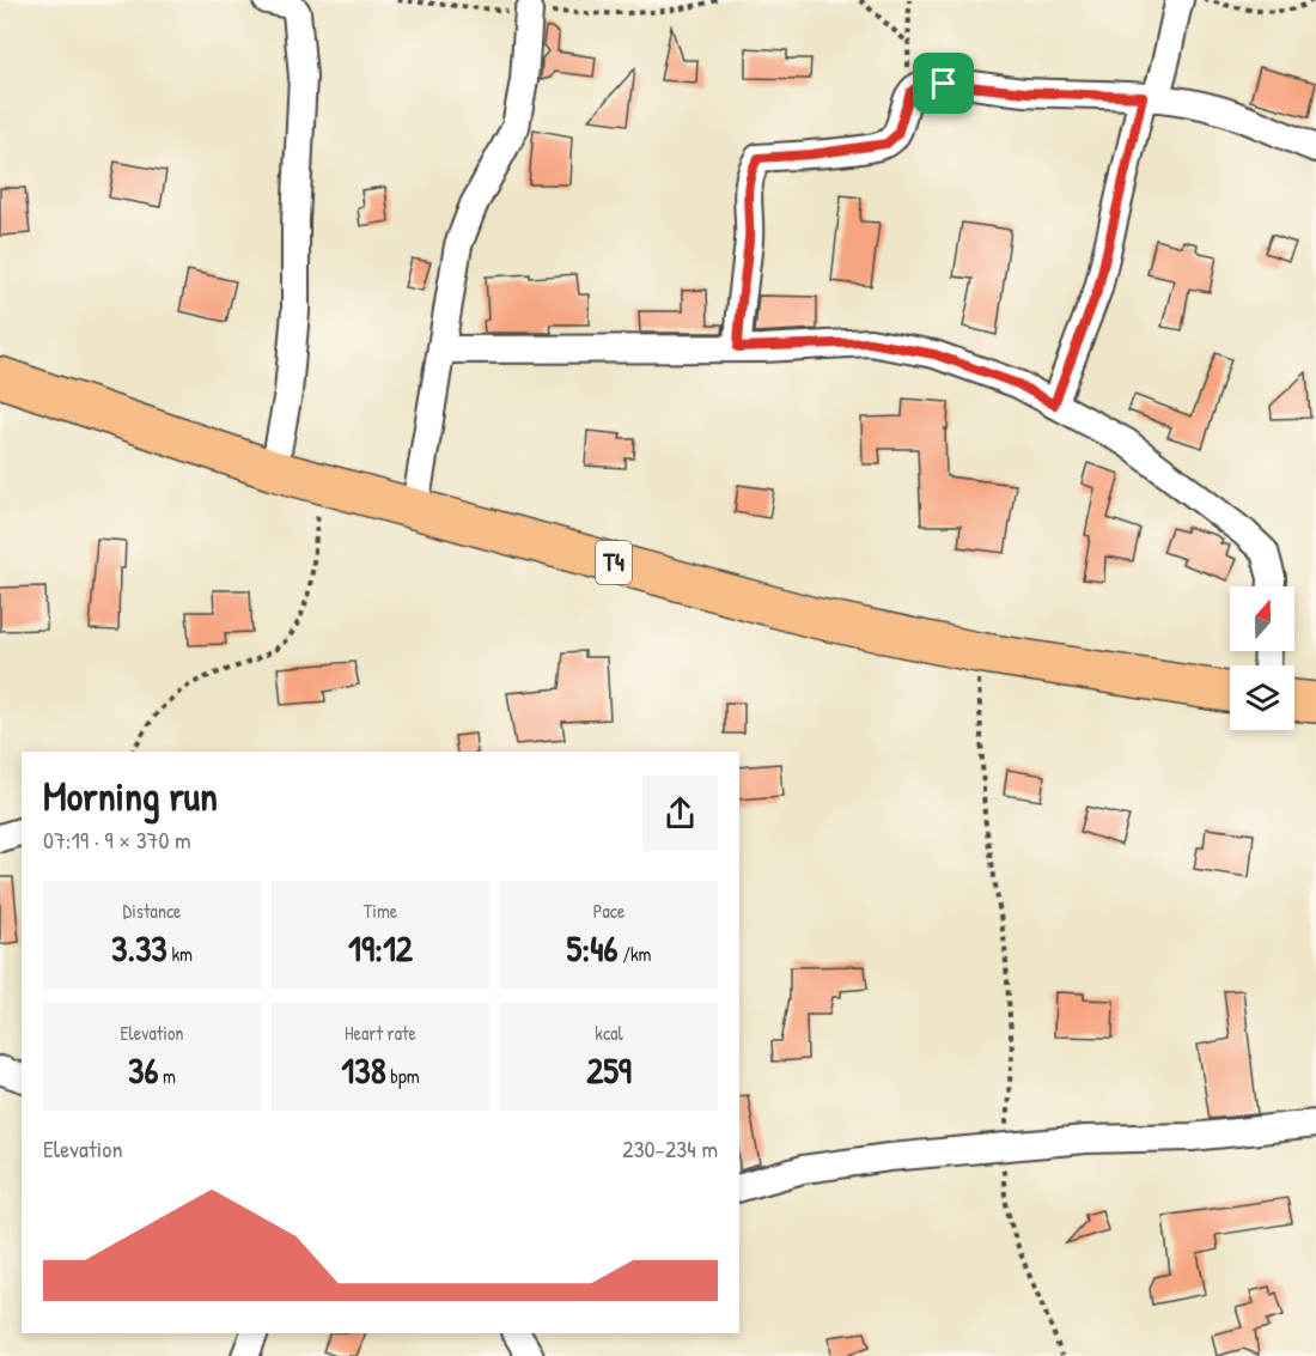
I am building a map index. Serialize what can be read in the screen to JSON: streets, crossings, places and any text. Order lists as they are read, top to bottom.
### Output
{
  "streets": {
    "highway": ["T4"]
  },
  "north": "top",
  "page": {
    "heading": ["Morning run", "07:19 · 9 × 370 m"],
    "stats": [
      ["Distance", "3.33 km"],
      ["Time", "19:12"],
      ["Pace", "5:46 /km"],
      ["Elevation", "36 m"],
      ["Heart rate", "138 bpm"],
      ["kcal", "259"]
    ],
    "chart": ["Elevation", "230–234 m"]
  }
}
